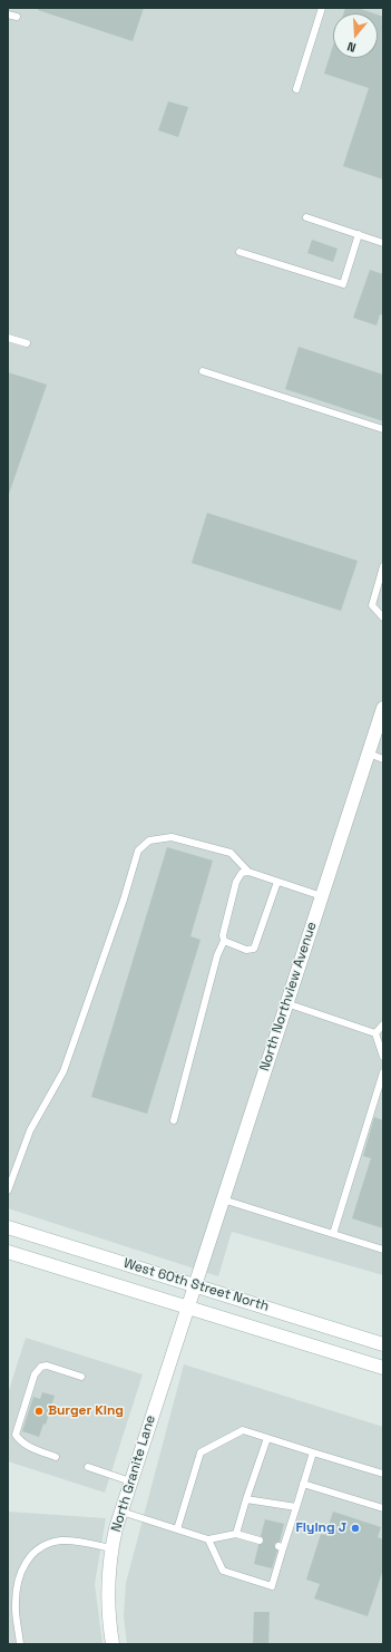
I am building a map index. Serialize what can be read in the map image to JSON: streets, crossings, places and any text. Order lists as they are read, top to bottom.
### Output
{
  "streets": {
    "street": ["North Northview Avenue", "West 60th Street North", "North Granite Lane"]
  },
  "crossings": [
    ["North Northview Avenue", "West 60th Street North"],
    ["North Northview Avenue", "North Granite Lane"],
    ["West 60th Street North", "North Granite Lane"]
  ],
  "places": ["Burger King", "Flying J"],
  "north": "bottom"
}
